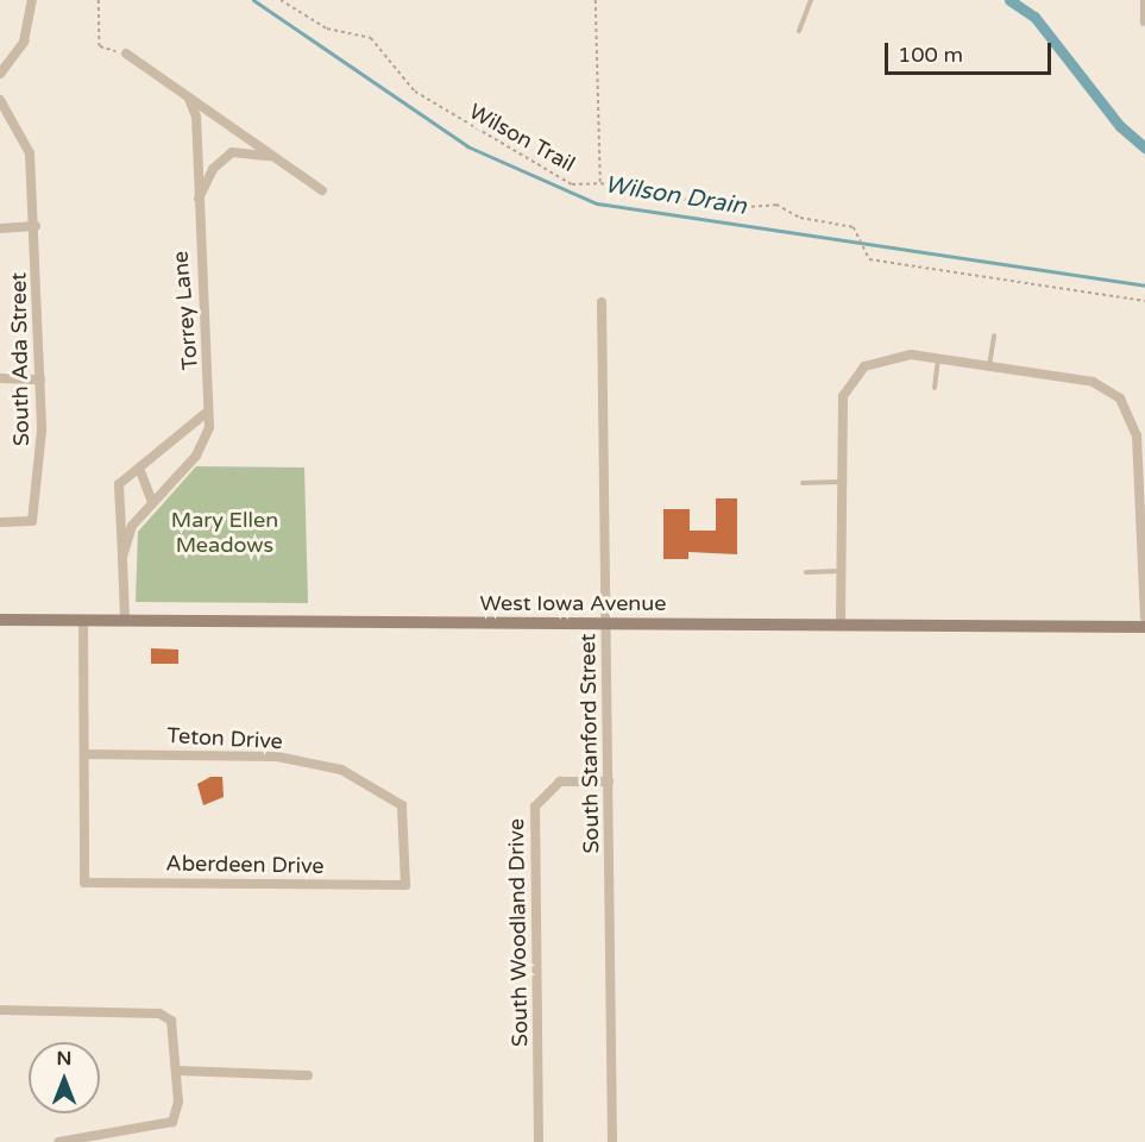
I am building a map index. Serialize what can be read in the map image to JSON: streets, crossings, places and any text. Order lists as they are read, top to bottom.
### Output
{
  "streets": {
    "street": [
      "Torrey Lane",
      "South Ada Street",
      "West Iowa Avenue",
      "Teton Drive",
      "South Stanford Street",
      "Aberdeen Drive",
      "South Woodland Drive"
    ],
    "path": ["Wilson Trail"]
  },
  "crossings": [
    ["Torrey Lane", "West Iowa Avenue"],
    ["West Iowa Avenue", "South Stanford Street"],
    ["Teton Drive", "Aberdeen Drive"],
    ["South Stanford Street", "South Woodland Drive"]
  ],
  "water": ["Wilson Drain"],
  "parks": ["Mary Ellen Meadows"],
  "scale_bar": "100 m",
  "north": "top"
}
